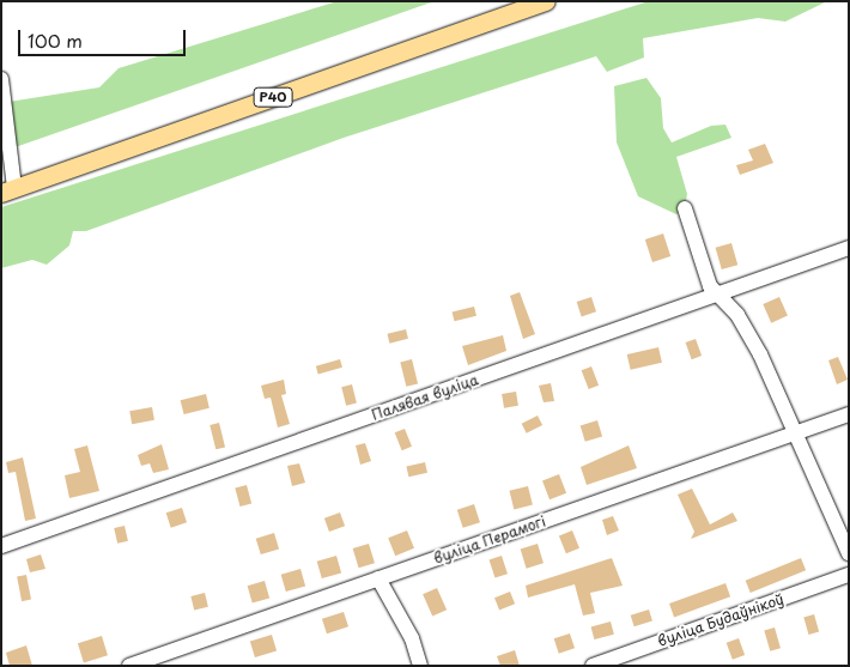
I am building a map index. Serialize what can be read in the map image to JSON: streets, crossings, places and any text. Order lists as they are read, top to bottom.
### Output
{
  "streets": {
    "main road": ["Р40"],
    "street": ["Палявая вуліца", "вуліца Перамогі", "вуліца Будаўнікоў"]
  },
  "scale_bar": "100 m"
}
